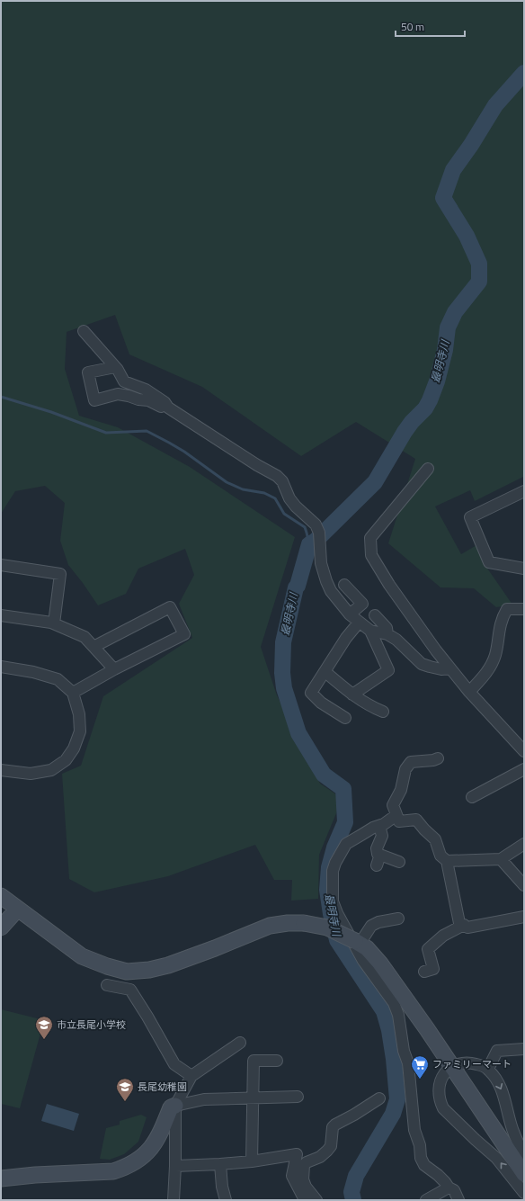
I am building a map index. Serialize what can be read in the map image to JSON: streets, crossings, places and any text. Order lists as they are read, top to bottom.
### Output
{
  "water": ["最明寺川"],
  "places": {
    "school or university": ["市立長尾小学校", "長尾幼稚園"],
    "supermarket": ["ファミリーマート"]
  },
  "scale_bar": "50 m"
}
